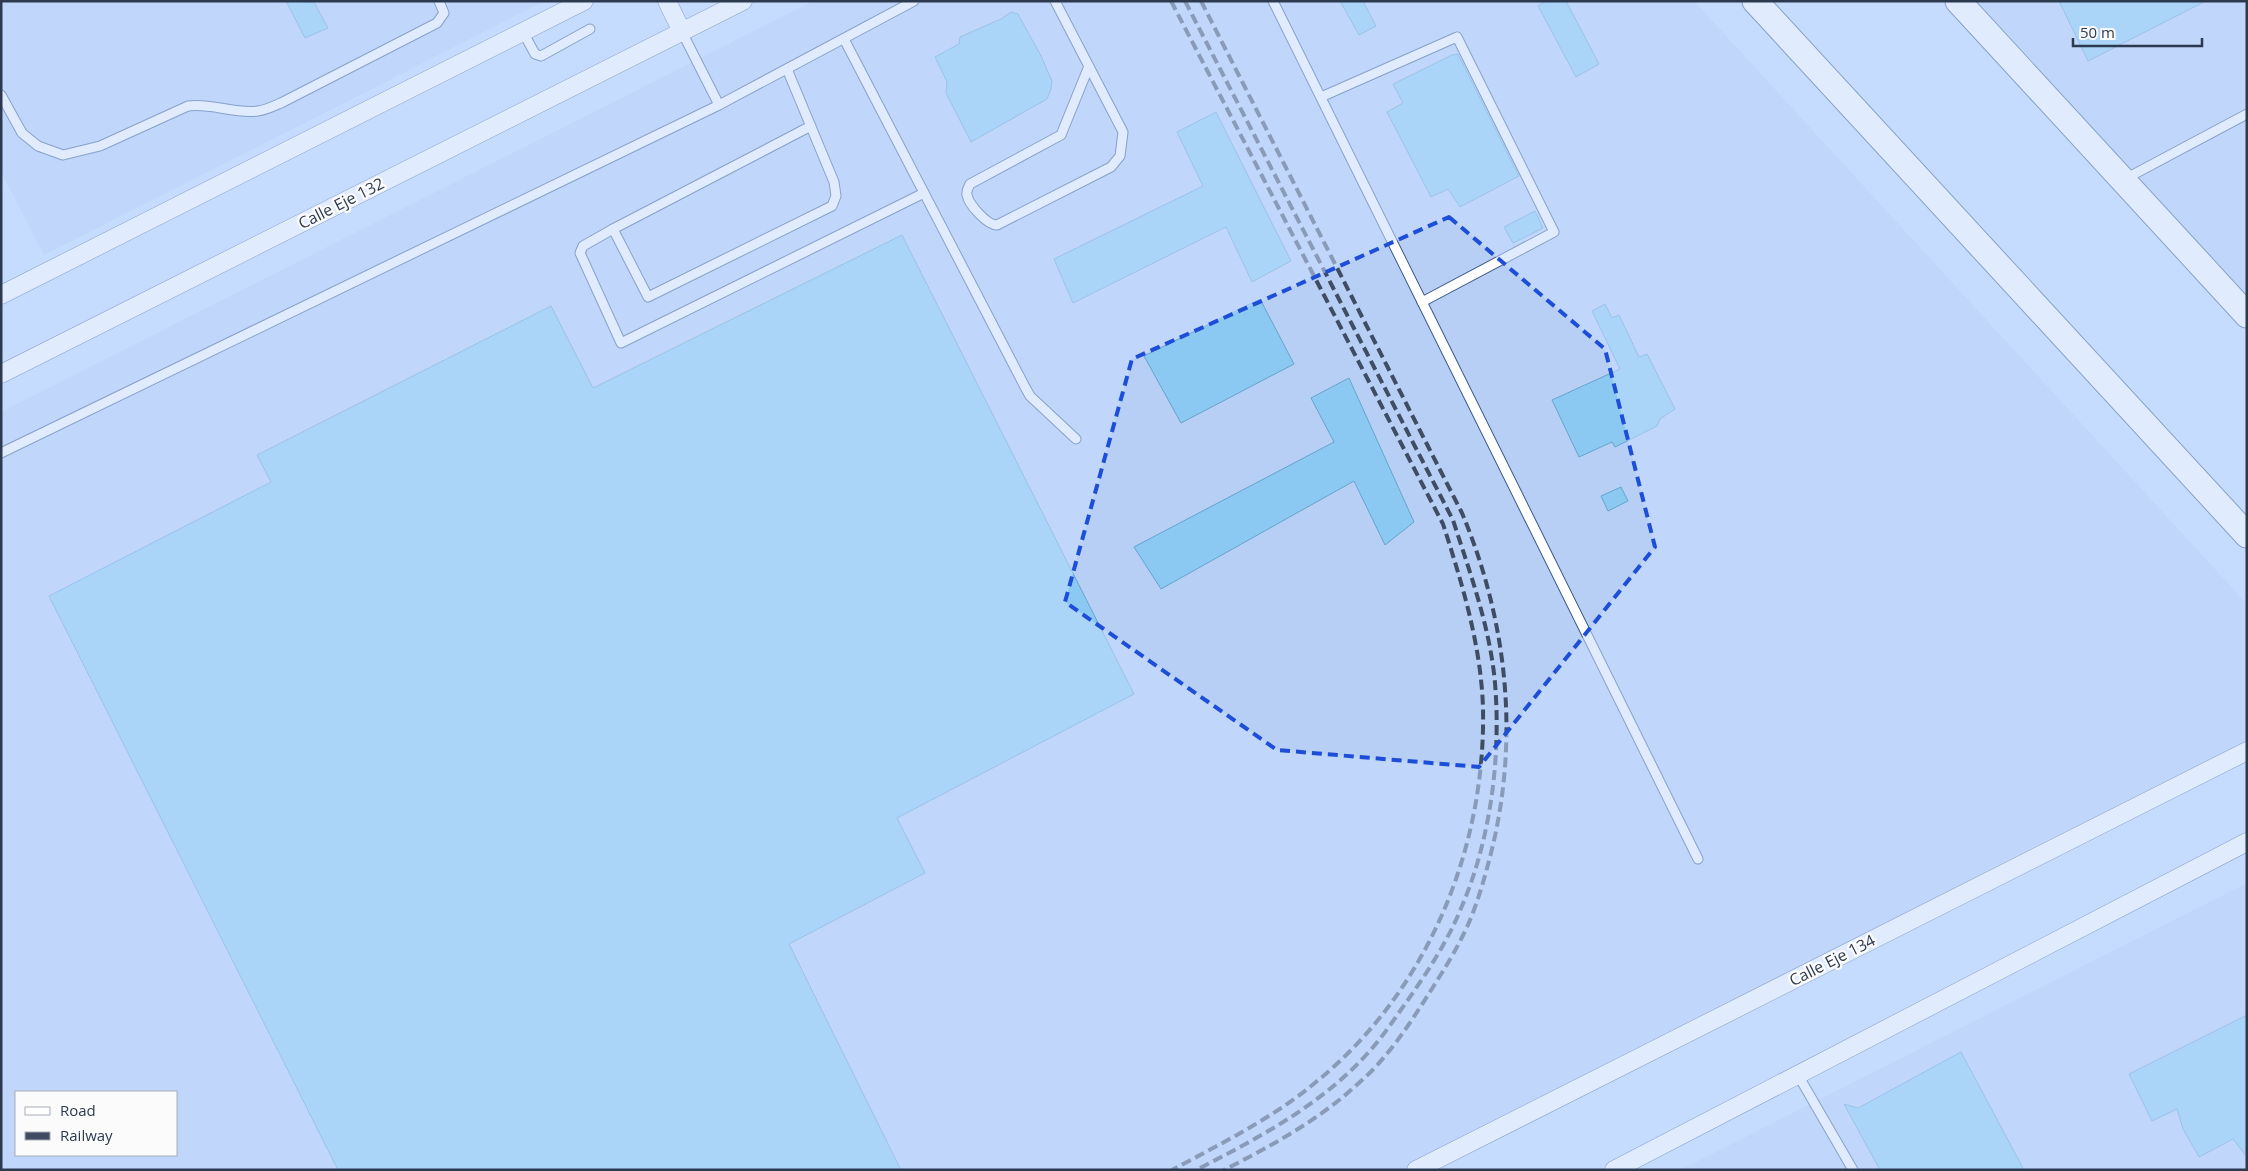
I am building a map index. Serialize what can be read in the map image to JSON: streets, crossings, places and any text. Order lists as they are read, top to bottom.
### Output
{
  "streets": {
    "street": ["Calle Eje 132", "Calle Eje 134"]
  },
  "legend": ["Road", "Railway"],
  "scale_bar": "50 m"
}
